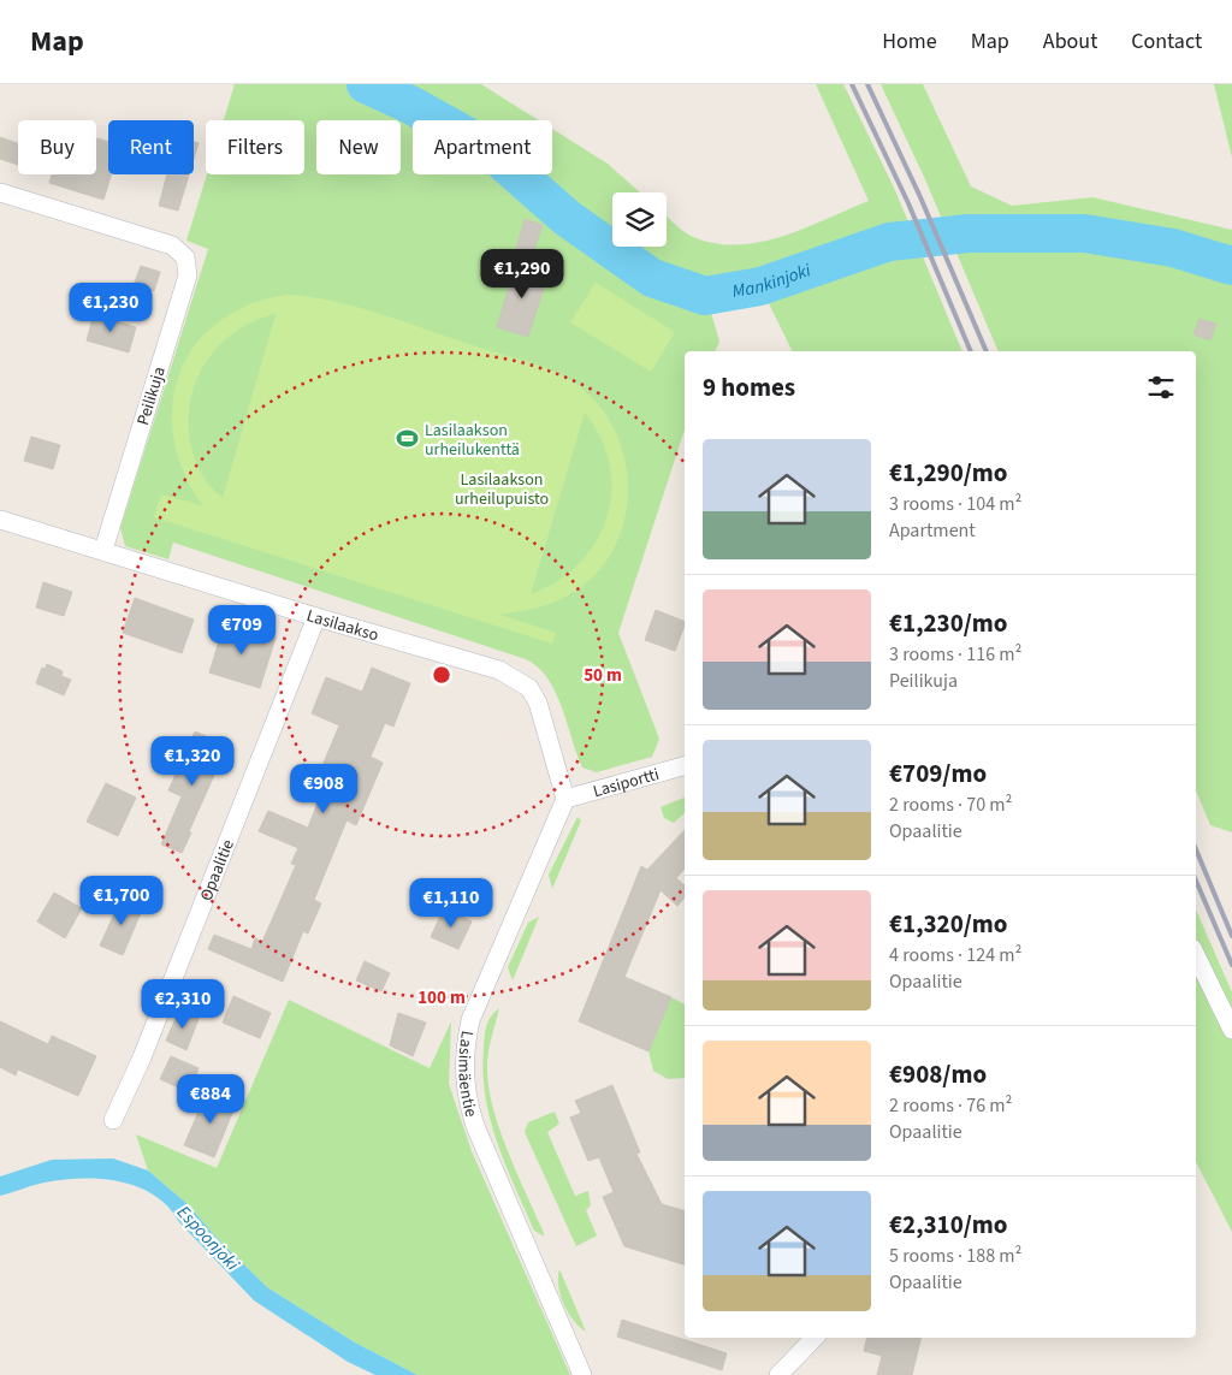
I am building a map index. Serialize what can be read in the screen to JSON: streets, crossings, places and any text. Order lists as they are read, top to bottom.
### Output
{
  "streets": {
    "street": [
      "Peilikuja",
      "Lasilaakso",
      "Lasiportti",
      "Opaalitie",
      "Lasimäentie"
    ]
  },
  "crossings": [
    ["Peilikuja", "Lasilaakso"],
    ["Lasilaakso", "Lasiportti"],
    ["Lasilaakso", "Opaalitie"],
    ["Lasilaakso", "Lasimäentie"],
    ["Lasiportti", "Lasimäentie"]
  ],
  "water": ["Mankinjoki", "Espoonjoki"],
  "parks": ["Lasilaakson urheilupuisto"],
  "places": {
    "sports": ["Lasilaakson urheilukenttä"]
  },
  "page": {
    "header": "Map",
    "nav": [
      "Home",
      "Map",
      "About",
      "Contact"
    ],
    "chip": [
      "Buy",
      "Rent",
      "Filters",
      "New",
      "Apartment"
    ],
    "price": [
      "€1,290",
      "€1,230",
      "€709",
      "€1,320",
      "€908",
      "€1,700",
      "€1,110",
      "€2,310",
      "€884"
    ],
    "heading": "9 homes",
    "list": [
      {
        "name": "€1,290/mo",
        "note": "3 rooms · 104 m² · Apartment"
      },
      {
        "name": "€1,230/mo",
        "note": "3 rooms · 116 m² · Peilikuja"
      },
      {
        "name": "€709/mo",
        "note": "2 rooms · 70 m² · Opaalitie"
      },
      {
        "name": "€1,320/mo",
        "note": "4 rooms · 124 m² · Opaalitie"
      },
      {
        "name": "€908/mo",
        "note": "2 rooms · 76 m² · Opaalitie"
      },
      {
        "name": "€2,310/mo",
        "note": "5 rooms · 188 m² · Opaalitie"
      }
    ]
  },
  "rings": ["50 m", "100 m"]
}
